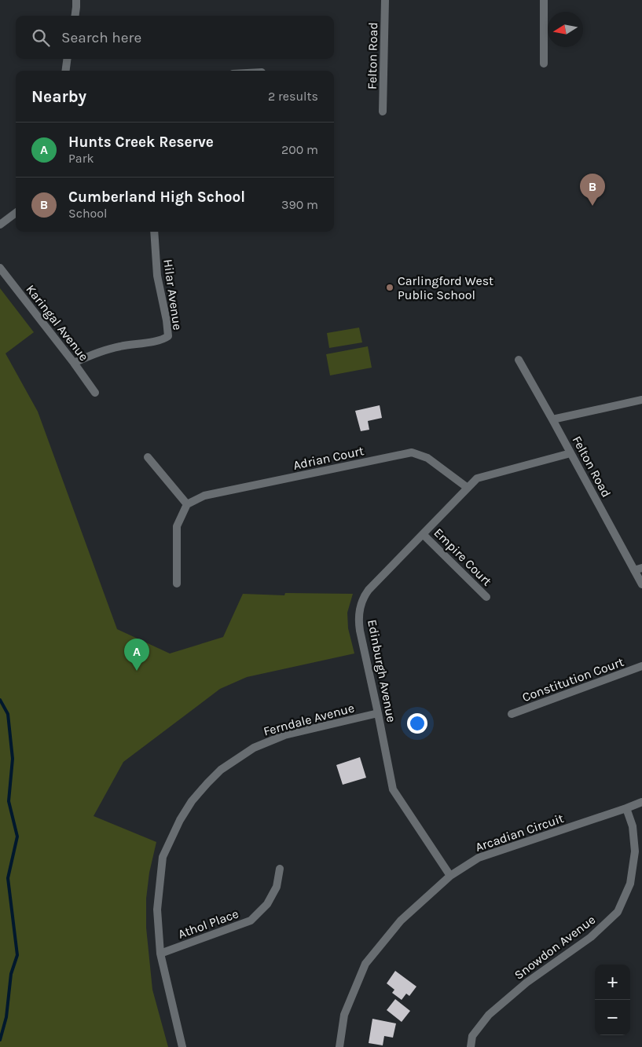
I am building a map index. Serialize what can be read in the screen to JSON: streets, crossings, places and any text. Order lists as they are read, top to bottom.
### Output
{
  "streets": {
    "street": [
      "Felton Road",
      "Hilar Avenue",
      "Karingal Avenue",
      "Adrian Court",
      "Empire Court",
      "Edinburgh Avenue",
      "Constitution Court",
      "Ferndale Avenue",
      "Arcadian Circuit",
      "Athol Place",
      "Snowdon Avenue"
    ]
  },
  "crossings": [
    ["Felton Road", "Edinburgh Avenue"],
    ["Hilar Avenue", "Karingal Avenue"],
    ["Adrian Court", "Edinburgh Avenue"],
    ["Empire Court", "Edinburgh Avenue"],
    ["Edinburgh Avenue", "Ferndale Avenue"],
    ["Edinburgh Avenue", "Arcadian Circuit"],
    ["Ferndale Avenue", "Athol Place"],
    ["Arcadian Circuit", "Snowdon Avenue"]
  ],
  "places": ["Carlingford West Public School"],
  "north": "left",
  "page": {
    "search": "Search here",
    "heading": ["Nearby", "2 results"],
    "list": [
      {
        "mark": "A",
        "name": "Hunts Creek Reserve",
        "note": "Park",
        "value": "200 m"
      },
      {
        "mark": "B",
        "name": "Cumberland High School",
        "note": "School",
        "value": "390 m"
      }
    ],
    "pins": ["B", "A"],
    "map_buttons": ["+", "−"]
  }
}
